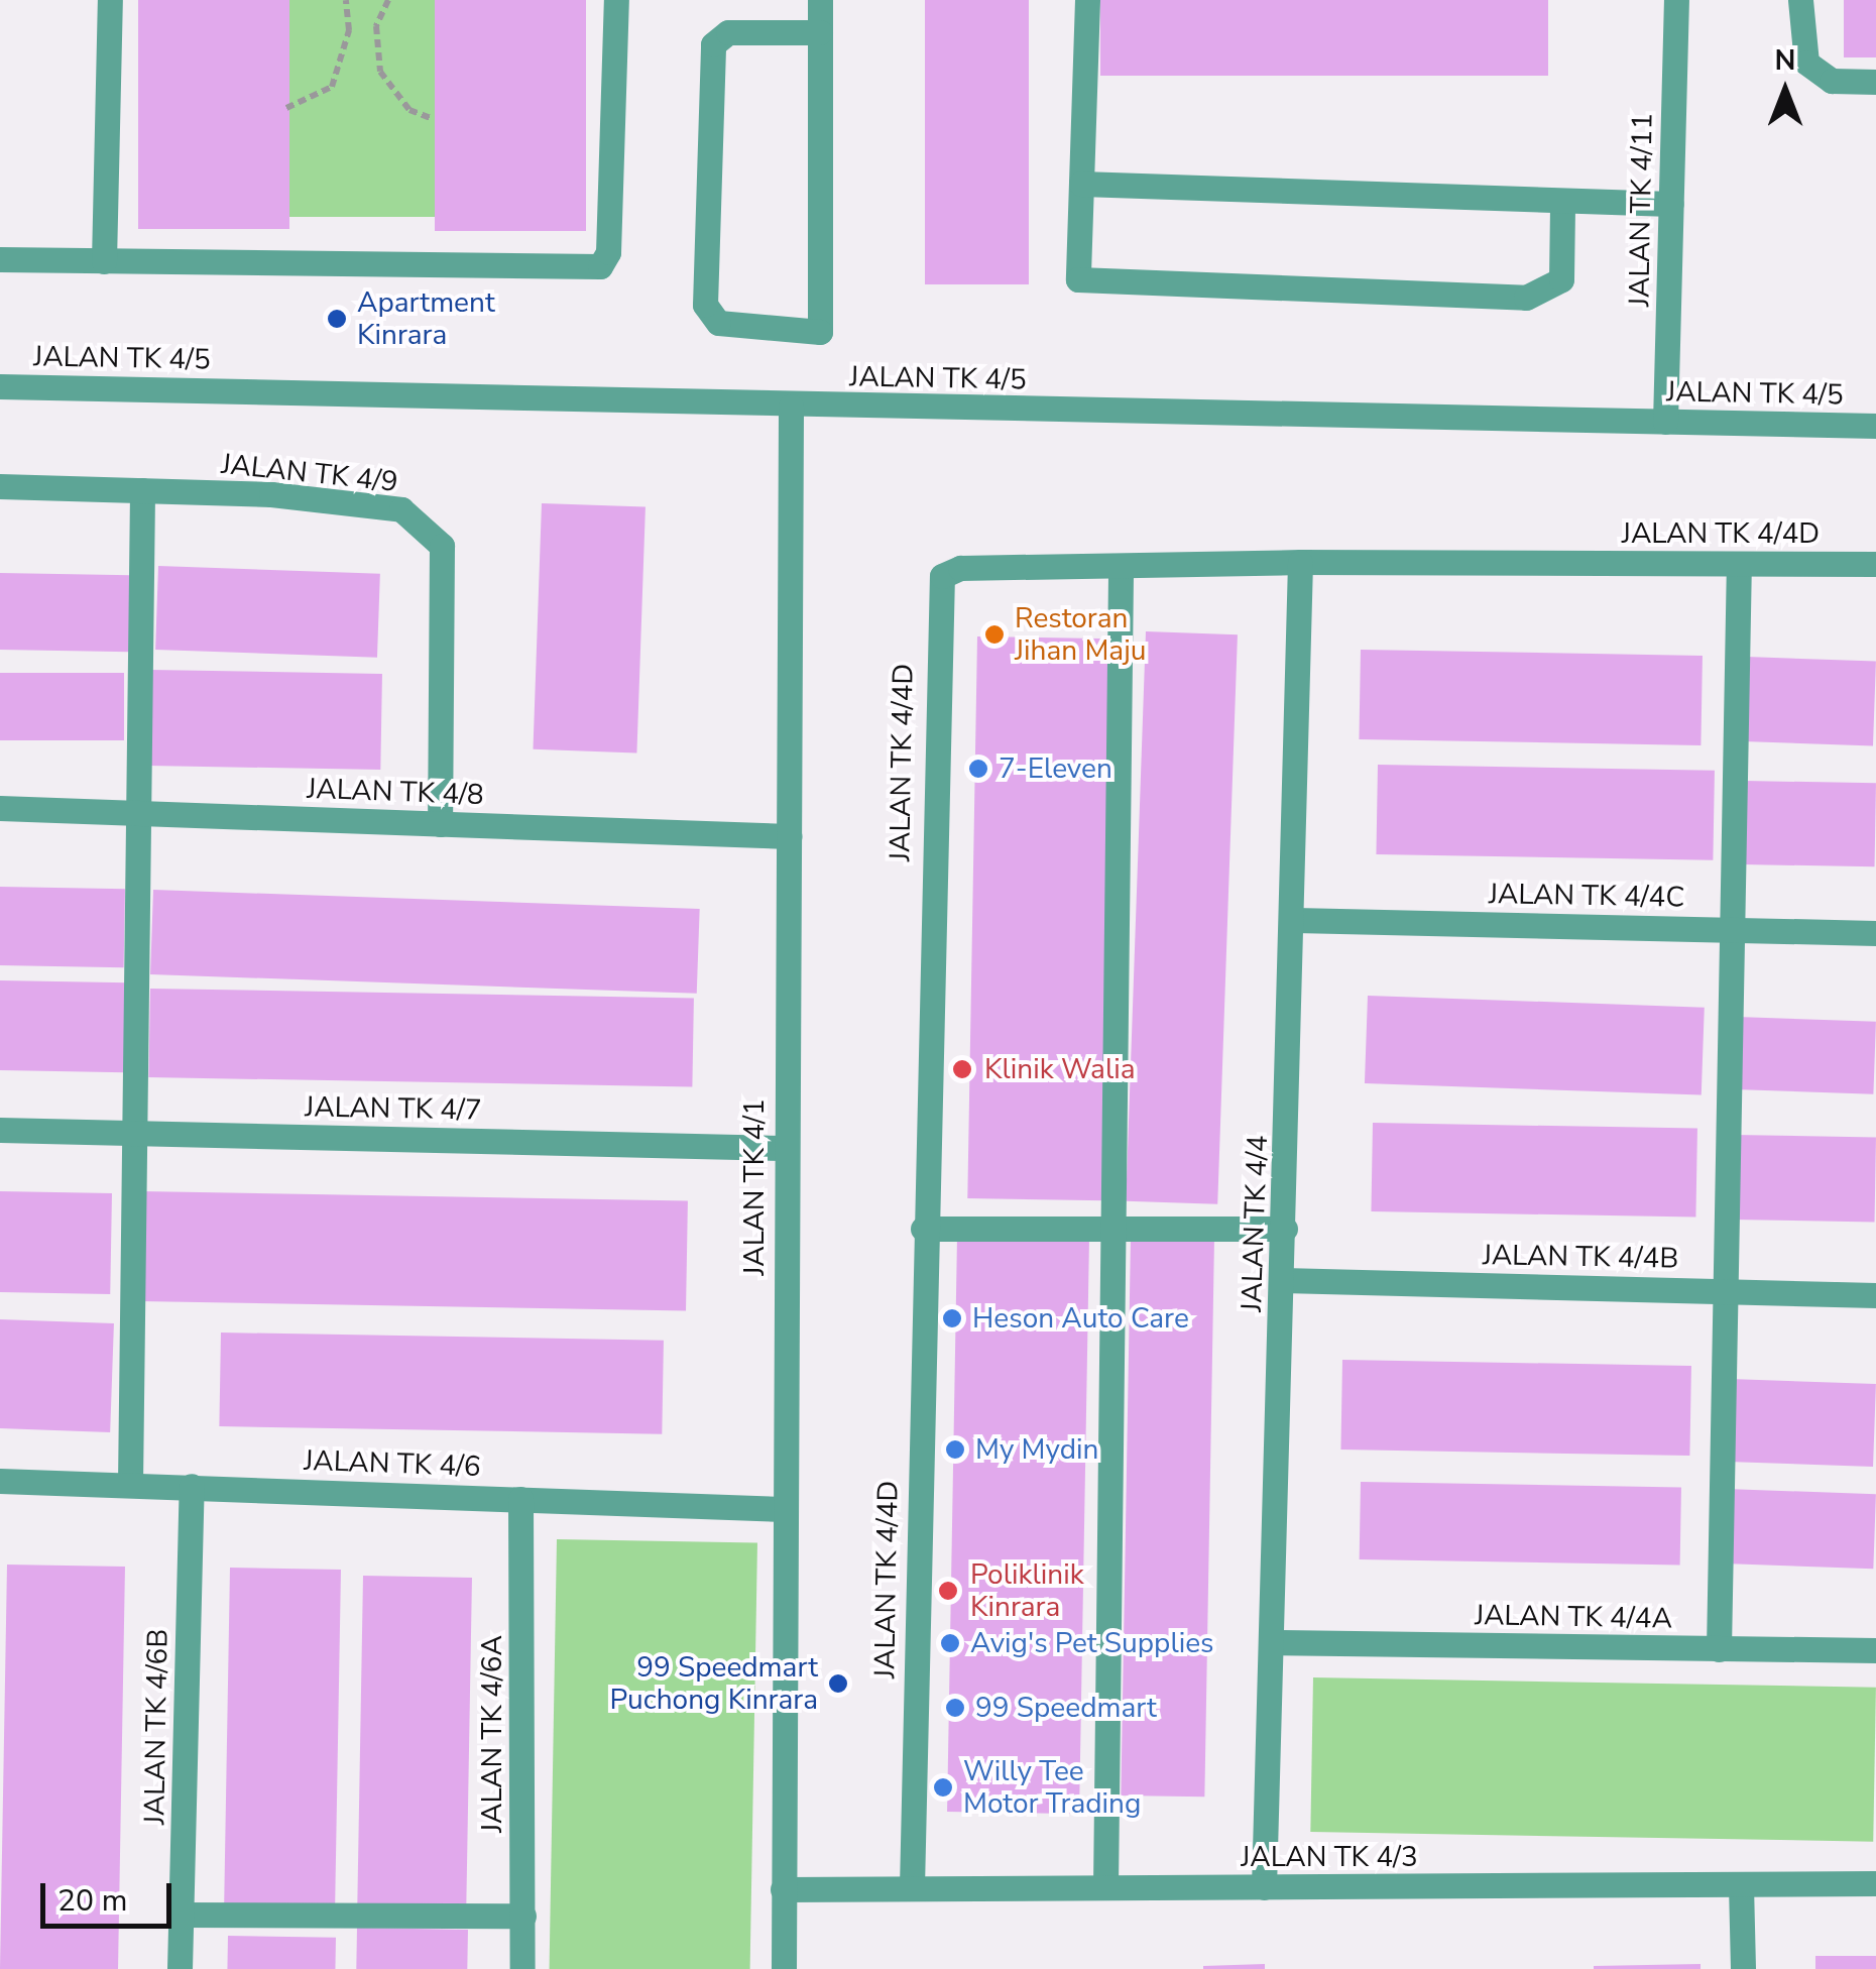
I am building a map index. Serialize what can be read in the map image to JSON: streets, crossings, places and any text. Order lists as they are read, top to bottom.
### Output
{
  "streets": {
    "street": [
      "JALAN TK 4/11",
      "JALAN TK 4/5",
      "JALAN TK 4/9",
      "JALAN TK 4/4D",
      "JALAN TK 4/8",
      "JALAN TK 4/4C",
      "JALAN TK 4/7",
      "JALAN TK 4/1",
      "JALAN TK 4/4",
      "JALAN TK 4/4B",
      "JALAN TK 4/6",
      "JALAN TK 4/4A",
      "JALAN TK 4/6B",
      "JALAN TK 4/6A",
      "JALAN TK 4/3"
    ]
  },
  "crossings": [
    ["JALAN TK 4/11", "JALAN TK 4/5"],
    ["JALAN TK 4/5", "JALAN TK 4/1"],
    ["JALAN TK 4/9", "JALAN TK 4/8"],
    ["JALAN TK 4/4D", "JALAN TK 4/4"],
    ["JALAN TK 4/4D", "JALAN TK 4/3"],
    ["JALAN TK 4/8", "JALAN TK 4/1"],
    ["JALAN TK 4/4C", "JALAN TK 4/4"],
    ["JALAN TK 4/7", "JALAN TK 4/1"],
    ["JALAN TK 4/1", "JALAN TK 4/6"],
    ["JALAN TK 4/1", "JALAN TK 4/3"],
    ["JALAN TK 4/4", "JALAN TK 4/4B"],
    ["JALAN TK 4/4", "JALAN TK 4/4A"],
    ["JALAN TK 4/4", "JALAN TK 4/3"],
    ["JALAN TK 4/6", "JALAN TK 4/6B"],
    ["JALAN TK 4/6", "JALAN TK 4/6A"]
  ],
  "places": [
    "Apartment Kinrara",
    "Restoran Jihan Maju",
    "7-Eleven",
    "Klinik Walia",
    "Heson Auto Care",
    "My Mydin",
    "Poliklinik Kinrara",
    "Avig's Pet Supplies",
    "99 Speedmart Puchong Kinrara",
    "99 Speedmart",
    "Willy Tee Motor Trading"
  ],
  "scale_bar": "20 m",
  "north": "top"
}
